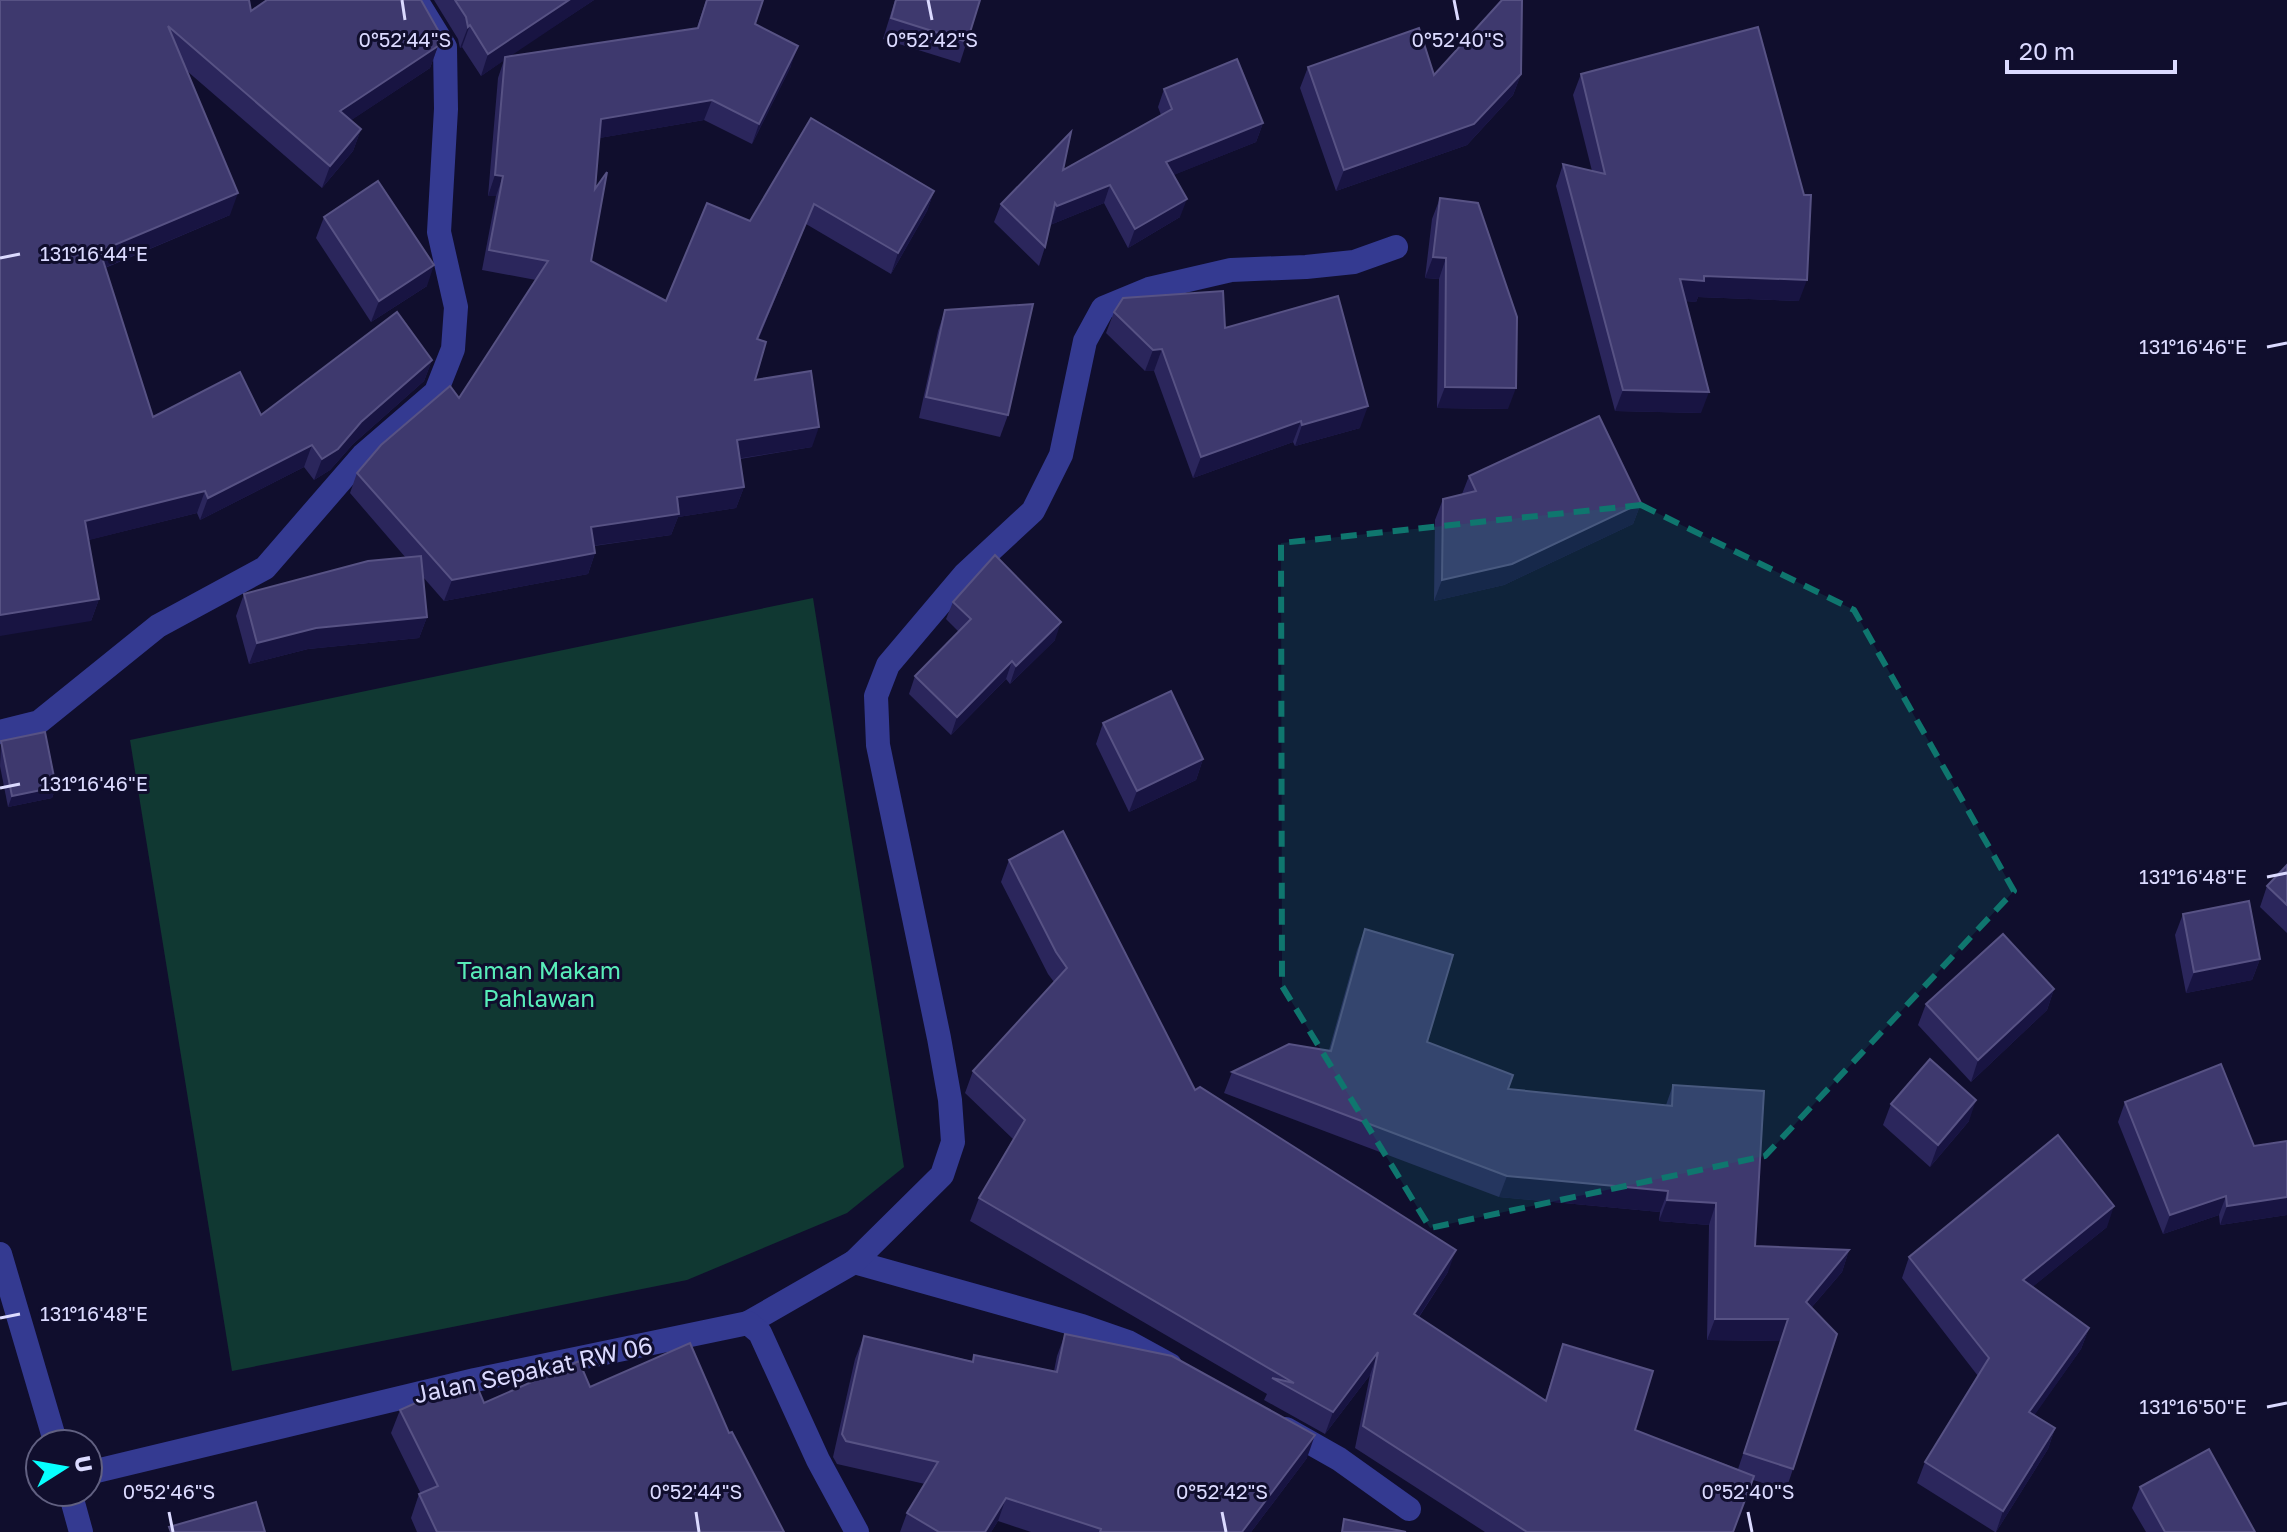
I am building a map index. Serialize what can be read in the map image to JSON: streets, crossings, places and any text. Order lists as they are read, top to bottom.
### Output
{
  "streets": {
    "street": ["Jalan Sepakat RW 06"]
  },
  "parks": ["Taman Makam Pahlawan"],
  "scale_bar": "20 m",
  "north": "right",
  "coordinates": [
    "0°52'44\"S",
    "0°52'42\"S",
    "0°52'40\"S",
    "131°16'44\"E",
    "131°16'46\"E",
    "131°16'48\"E",
    "131°16'50\"E",
    "0°52'46\"S"
  ]
}
